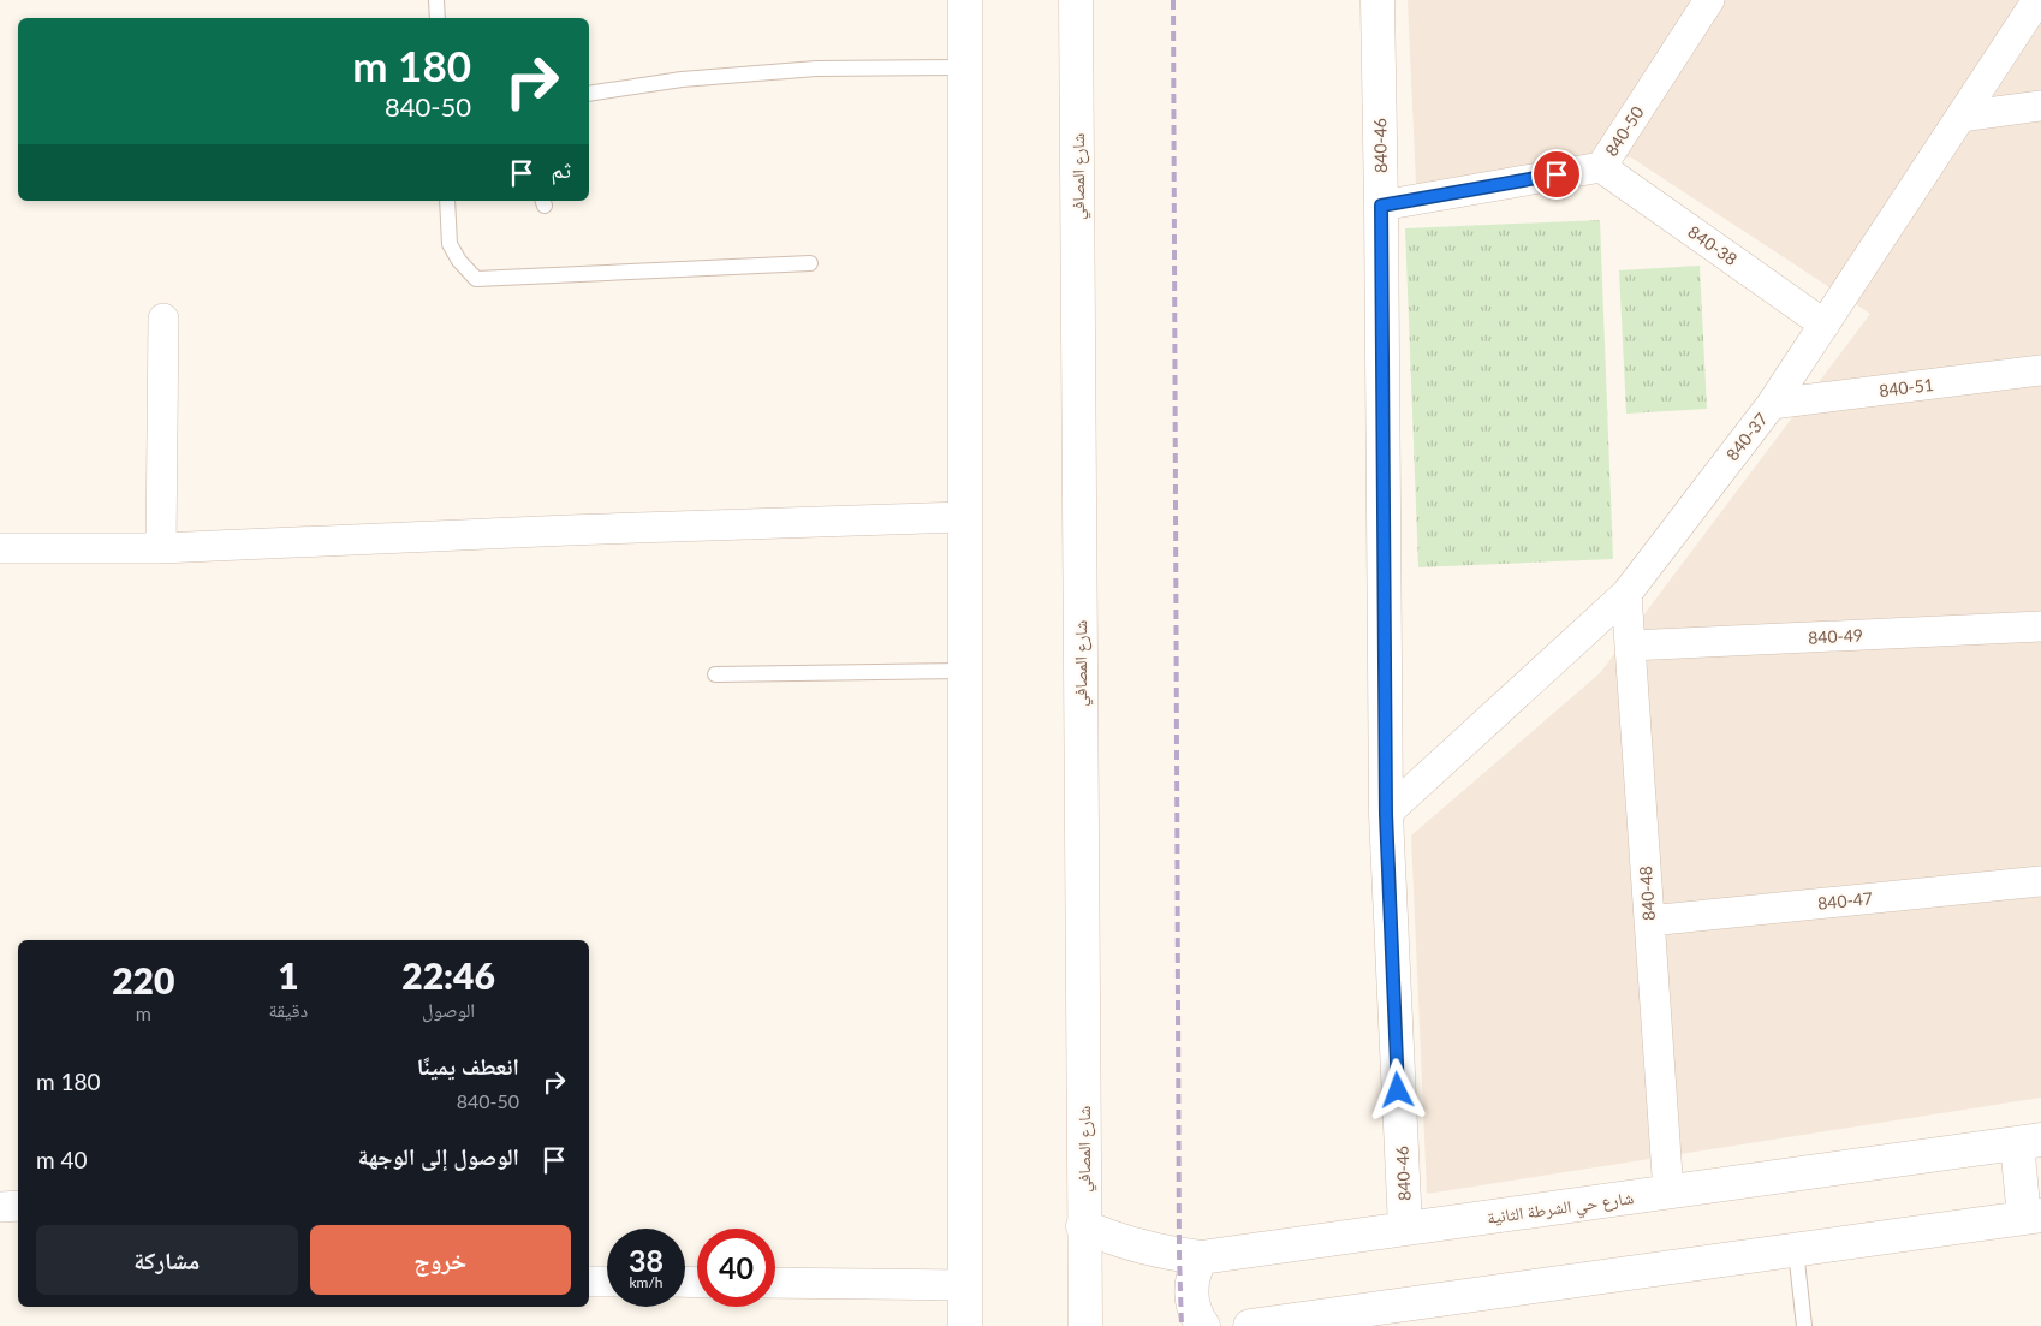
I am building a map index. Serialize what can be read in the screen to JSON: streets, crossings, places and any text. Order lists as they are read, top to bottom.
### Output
{
  "streets": {
    "street": [
      "840-50",
      "840-46",
      "شارع المصافي",
      "840-38",
      "840-51",
      "840-37",
      "840-49",
      "840-48",
      "840-47",
      "شارع حي الشرطة الثانية"
    ]
  },
  "crossings": [
    ["840-50", "840-46"],
    ["840-50", "840-38"],
    ["840-46", "840-37"],
    ["840-46", "شارع حي الشرطة الثانية"],
    ["شارع المصافي", "شارع حي الشرطة الثانية"],
    ["840-38", "840-37"],
    ["840-51", "840-37"],
    ["840-37", "840-48"],
    ["840-49", "840-48"],
    ["840-48", "840-47"],
    ["840-48", "شارع حي الشرطة الثانية"]
  ],
  "page": {
    "turn": ["180 m", "840-50"],
    "then": "ثم",
    "eta": [
      "22:46",
      "الوصول",
      "1",
      "دقيقة",
      "220",
      "m"
    ],
    "list": [
      {
        "name": "انعطف يمينًا",
        "note": "840-50",
        "value": "180 m"
      },
      {
        "name": "الوصول إلى الوجهة",
        "value": "40 m"
      }
    ],
    "buttons": ["خروج", "مشاركة"],
    "speed": "38 km/h",
    "limit": "40"
  }
}
